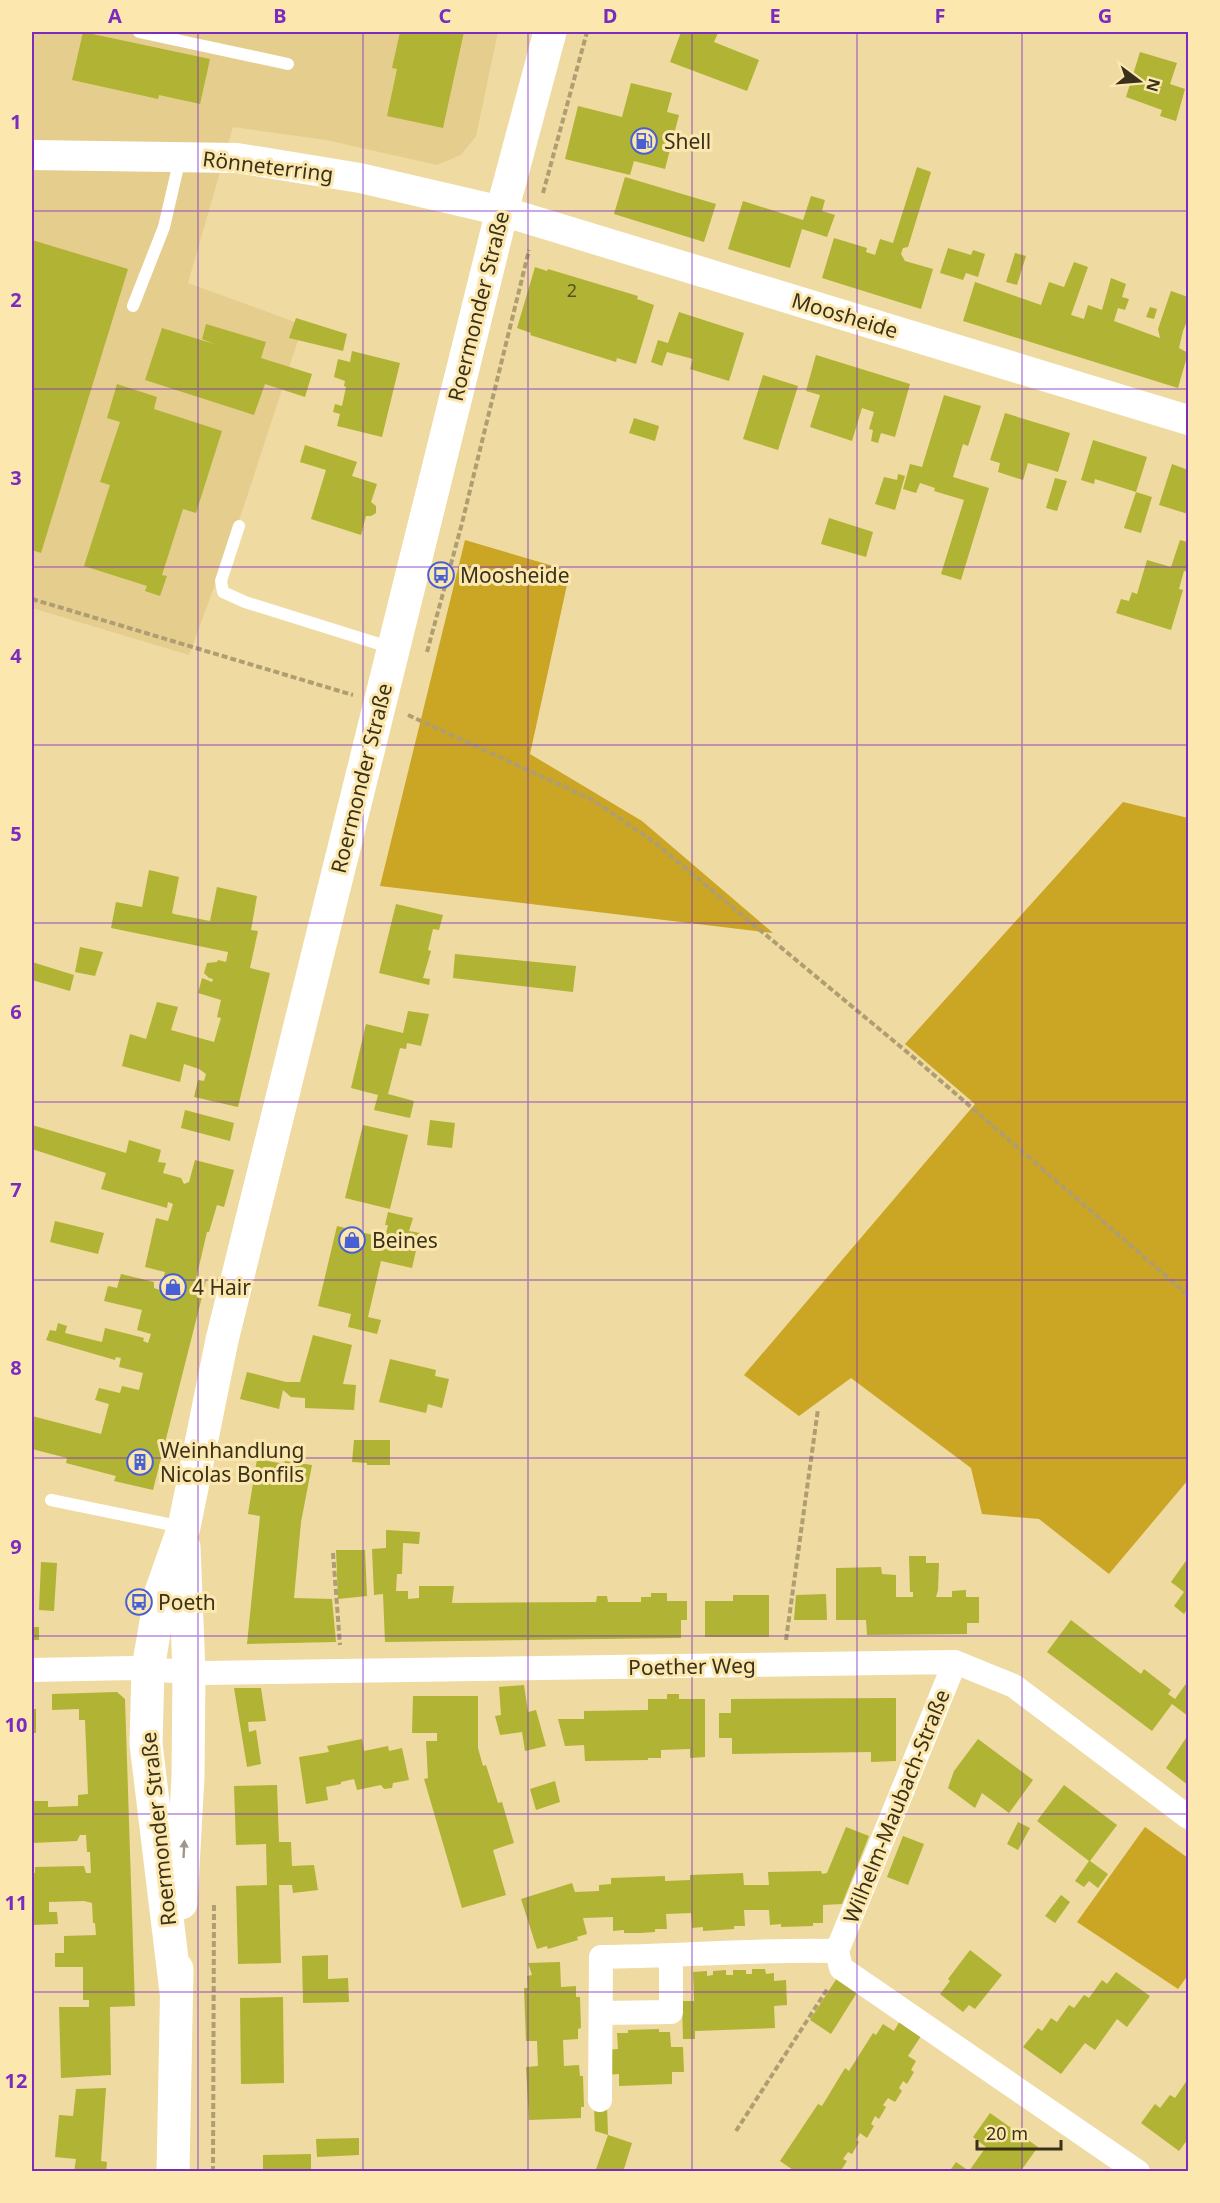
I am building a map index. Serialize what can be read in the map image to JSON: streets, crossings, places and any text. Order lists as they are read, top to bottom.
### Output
{
  "streets": {
    "main road": ["Roermonder Straße"],
    "street": [
      "Rönneterring",
      "Moosheide",
      "Poether Weg",
      "Wilhelm-Maubach-Straße"
    ]
  },
  "crossings": [
    ["Rönneterring", "Roermonder Straße"],
    ["Rönneterring", "Moosheide"],
    ["Roermonder Straße", "Moosheide"],
    ["Roermonder Straße", "Poether Weg"],
    ["Poether Weg", "Wilhelm-Maubach-Straße"]
  ],
  "places": {
    "fuel station": ["Shell"],
    "bus stop": ["Moosheide", "Poeth"],
    "shop": ["Beines", "4 Hair"],
    "building": ["Weinhandlung Nicolas Bonfils"]
  },
  "house_numbers": ["2"],
  "scale_bar": "20 m",
  "north": "right",
  "grid": {
    "columns": [
      "A",
      "B",
      "C",
      "D",
      "E",
      "F",
      "G"
    ],
    "rows": [
      "1",
      "2",
      "3",
      "4",
      "5",
      "6",
      "7",
      "8",
      "9",
      "10",
      "11",
      "12"
    ]
  }
}
